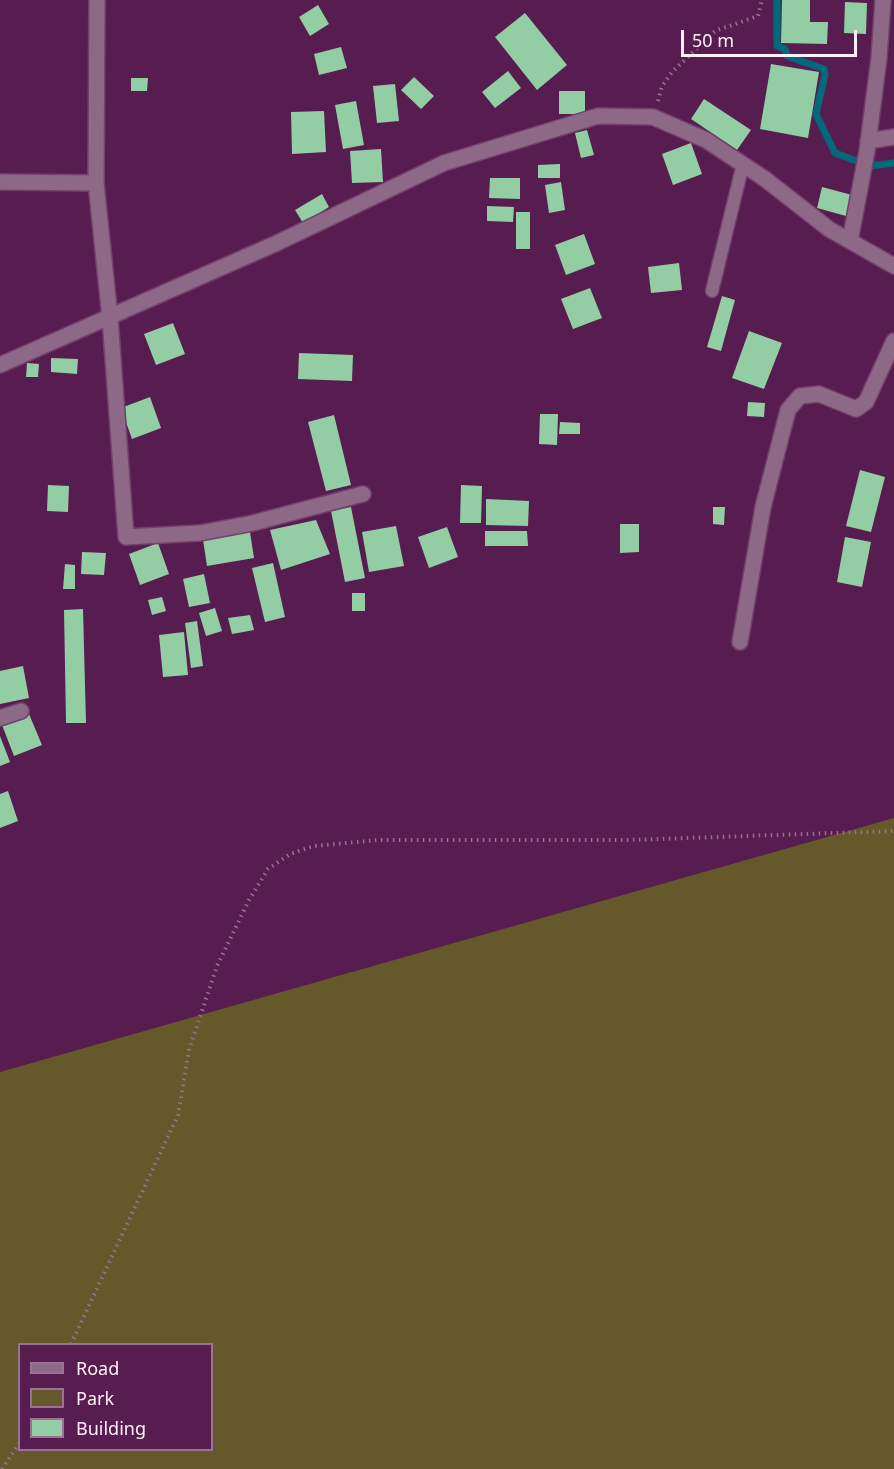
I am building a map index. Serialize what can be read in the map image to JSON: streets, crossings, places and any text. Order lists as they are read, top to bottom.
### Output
{
  "legend": ["Road", "Park", "Building"],
  "scale_bar": "50 m"
}
